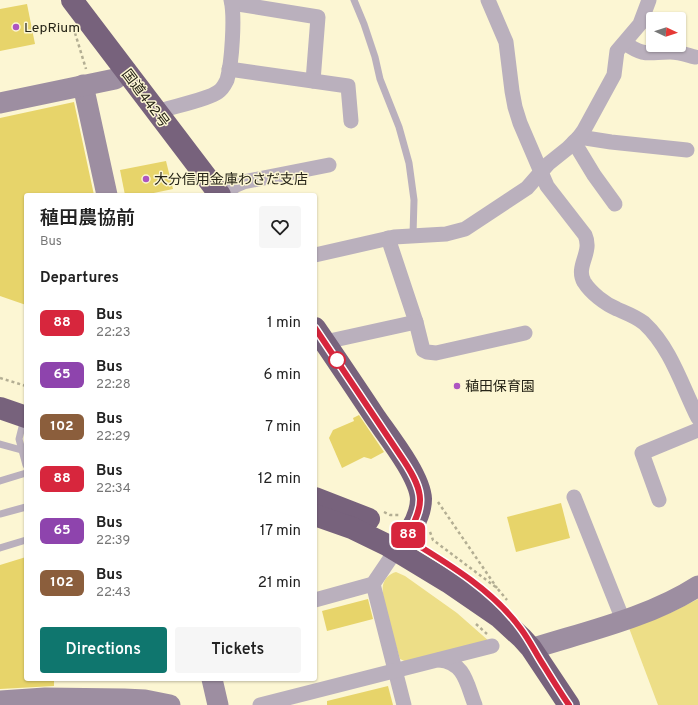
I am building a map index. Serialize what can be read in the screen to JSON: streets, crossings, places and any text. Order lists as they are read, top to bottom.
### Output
{
  "streets": {
    "highway": ["国道442号"]
  },
  "places": ["LepRium", "大分信用金庫わさだ支店", "稙田保育園"],
  "lines": ["bus line 88"],
  "north": "right",
  "page": {
    "on_map": "88",
    "heading": [
      ["稙田農協前", "Bus"],
      "Departures"
    ],
    "list": [
      {
        "mark": "88",
        "name": "Bus",
        "note": "22:23",
        "value": "1 min"
      },
      {
        "mark": "65",
        "name": "Bus",
        "note": "22:28",
        "value": "6 min"
      },
      {
        "mark": "102",
        "name": "Bus",
        "note": "22:29",
        "value": "7 min"
      },
      {
        "mark": "88",
        "name": "Bus",
        "note": "22:34",
        "value": "12 min"
      },
      {
        "mark": "65",
        "name": "Bus",
        "note": "22:39",
        "value": "17 min"
      },
      {
        "mark": "102",
        "name": "Bus",
        "note": "22:43",
        "value": "21 min"
      }
    ],
    "buttons": ["Directions", "Tickets"]
  }
}
